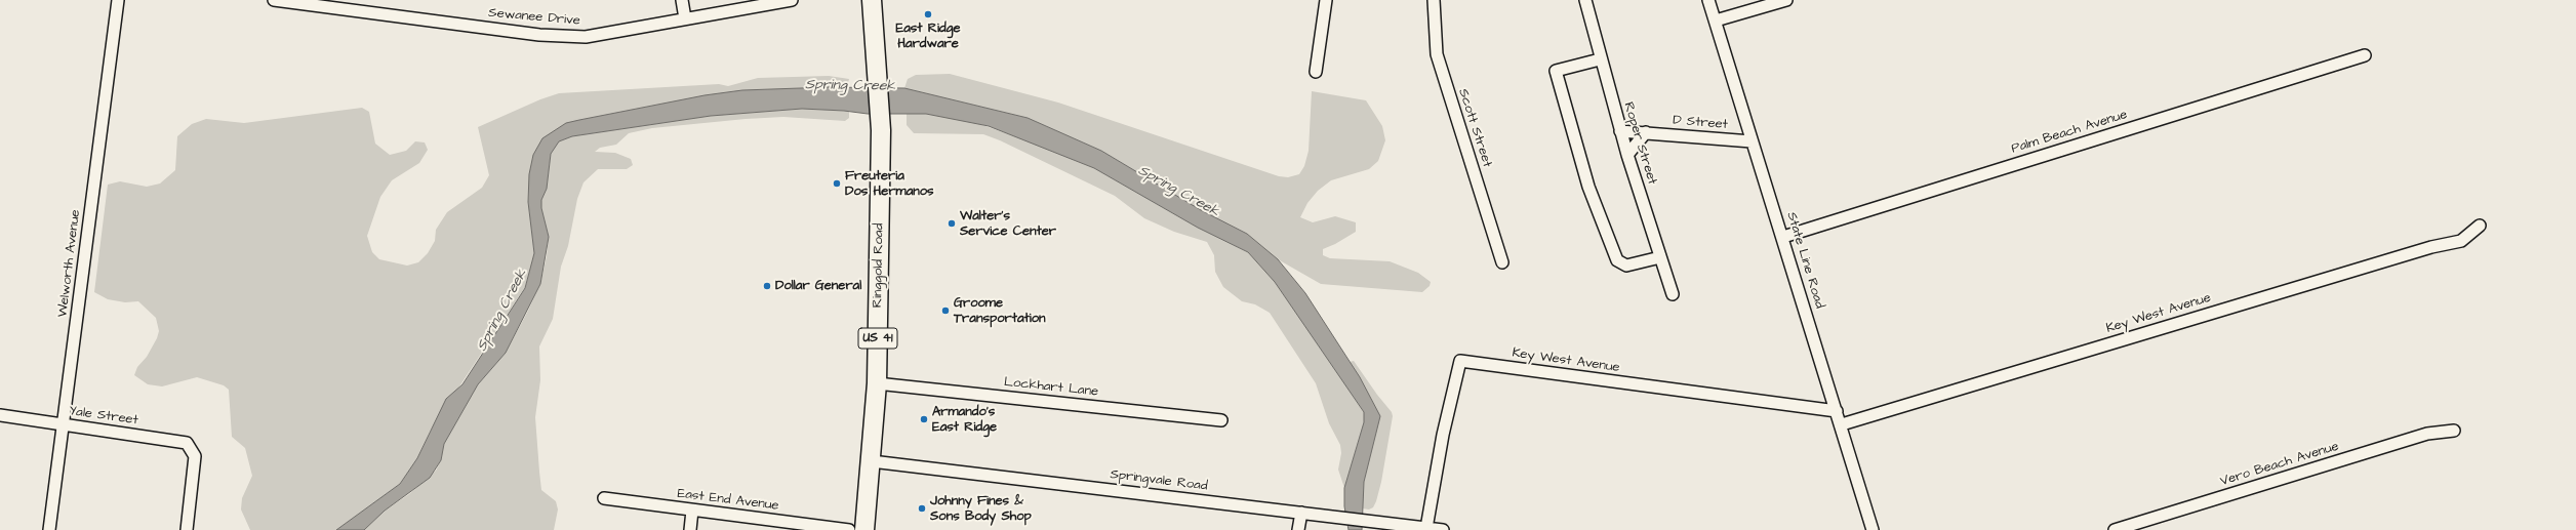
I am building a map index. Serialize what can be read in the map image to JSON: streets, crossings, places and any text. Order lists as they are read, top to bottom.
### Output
{
  "streets": {
    "main road": ["Ringgold Road", "US 41"],
    "street": [
      "Sewanee Drive",
      "D Street",
      "Scott Street",
      "Palm Beach Avenue",
      "Roper Street",
      "State Line Road",
      "Welworth Avenue",
      "Key West Avenue",
      "Lockhart Lane",
      "Yale Street",
      "Vero Beach Avenue",
      "Springvale Road",
      "East End Avenue"
    ]
  },
  "crossings": [
    ["D Street", "Roper Street"],
    ["D Street", "State Line Road"],
    ["Palm Beach Avenue", "State Line Road"],
    ["State Line Road", "Key West Avenue"],
    ["Welworth Avenue", "Yale Street"],
    ["Ringgold Road", "Lockhart Lane"],
    ["Ringgold Road", "Springvale Road"],
    ["Key West Avenue", "Springvale Road"]
  ],
  "water": ["Spring Creek"],
  "places": [
    "East Ridge Hardware",
    "Freuteria Dos Hermanos",
    "Walter's Service Center",
    "Dollar General",
    "Groome Transportation",
    "Armando's East Ridge",
    "Johnny Fines & Sons Body Shop"
  ]
}
